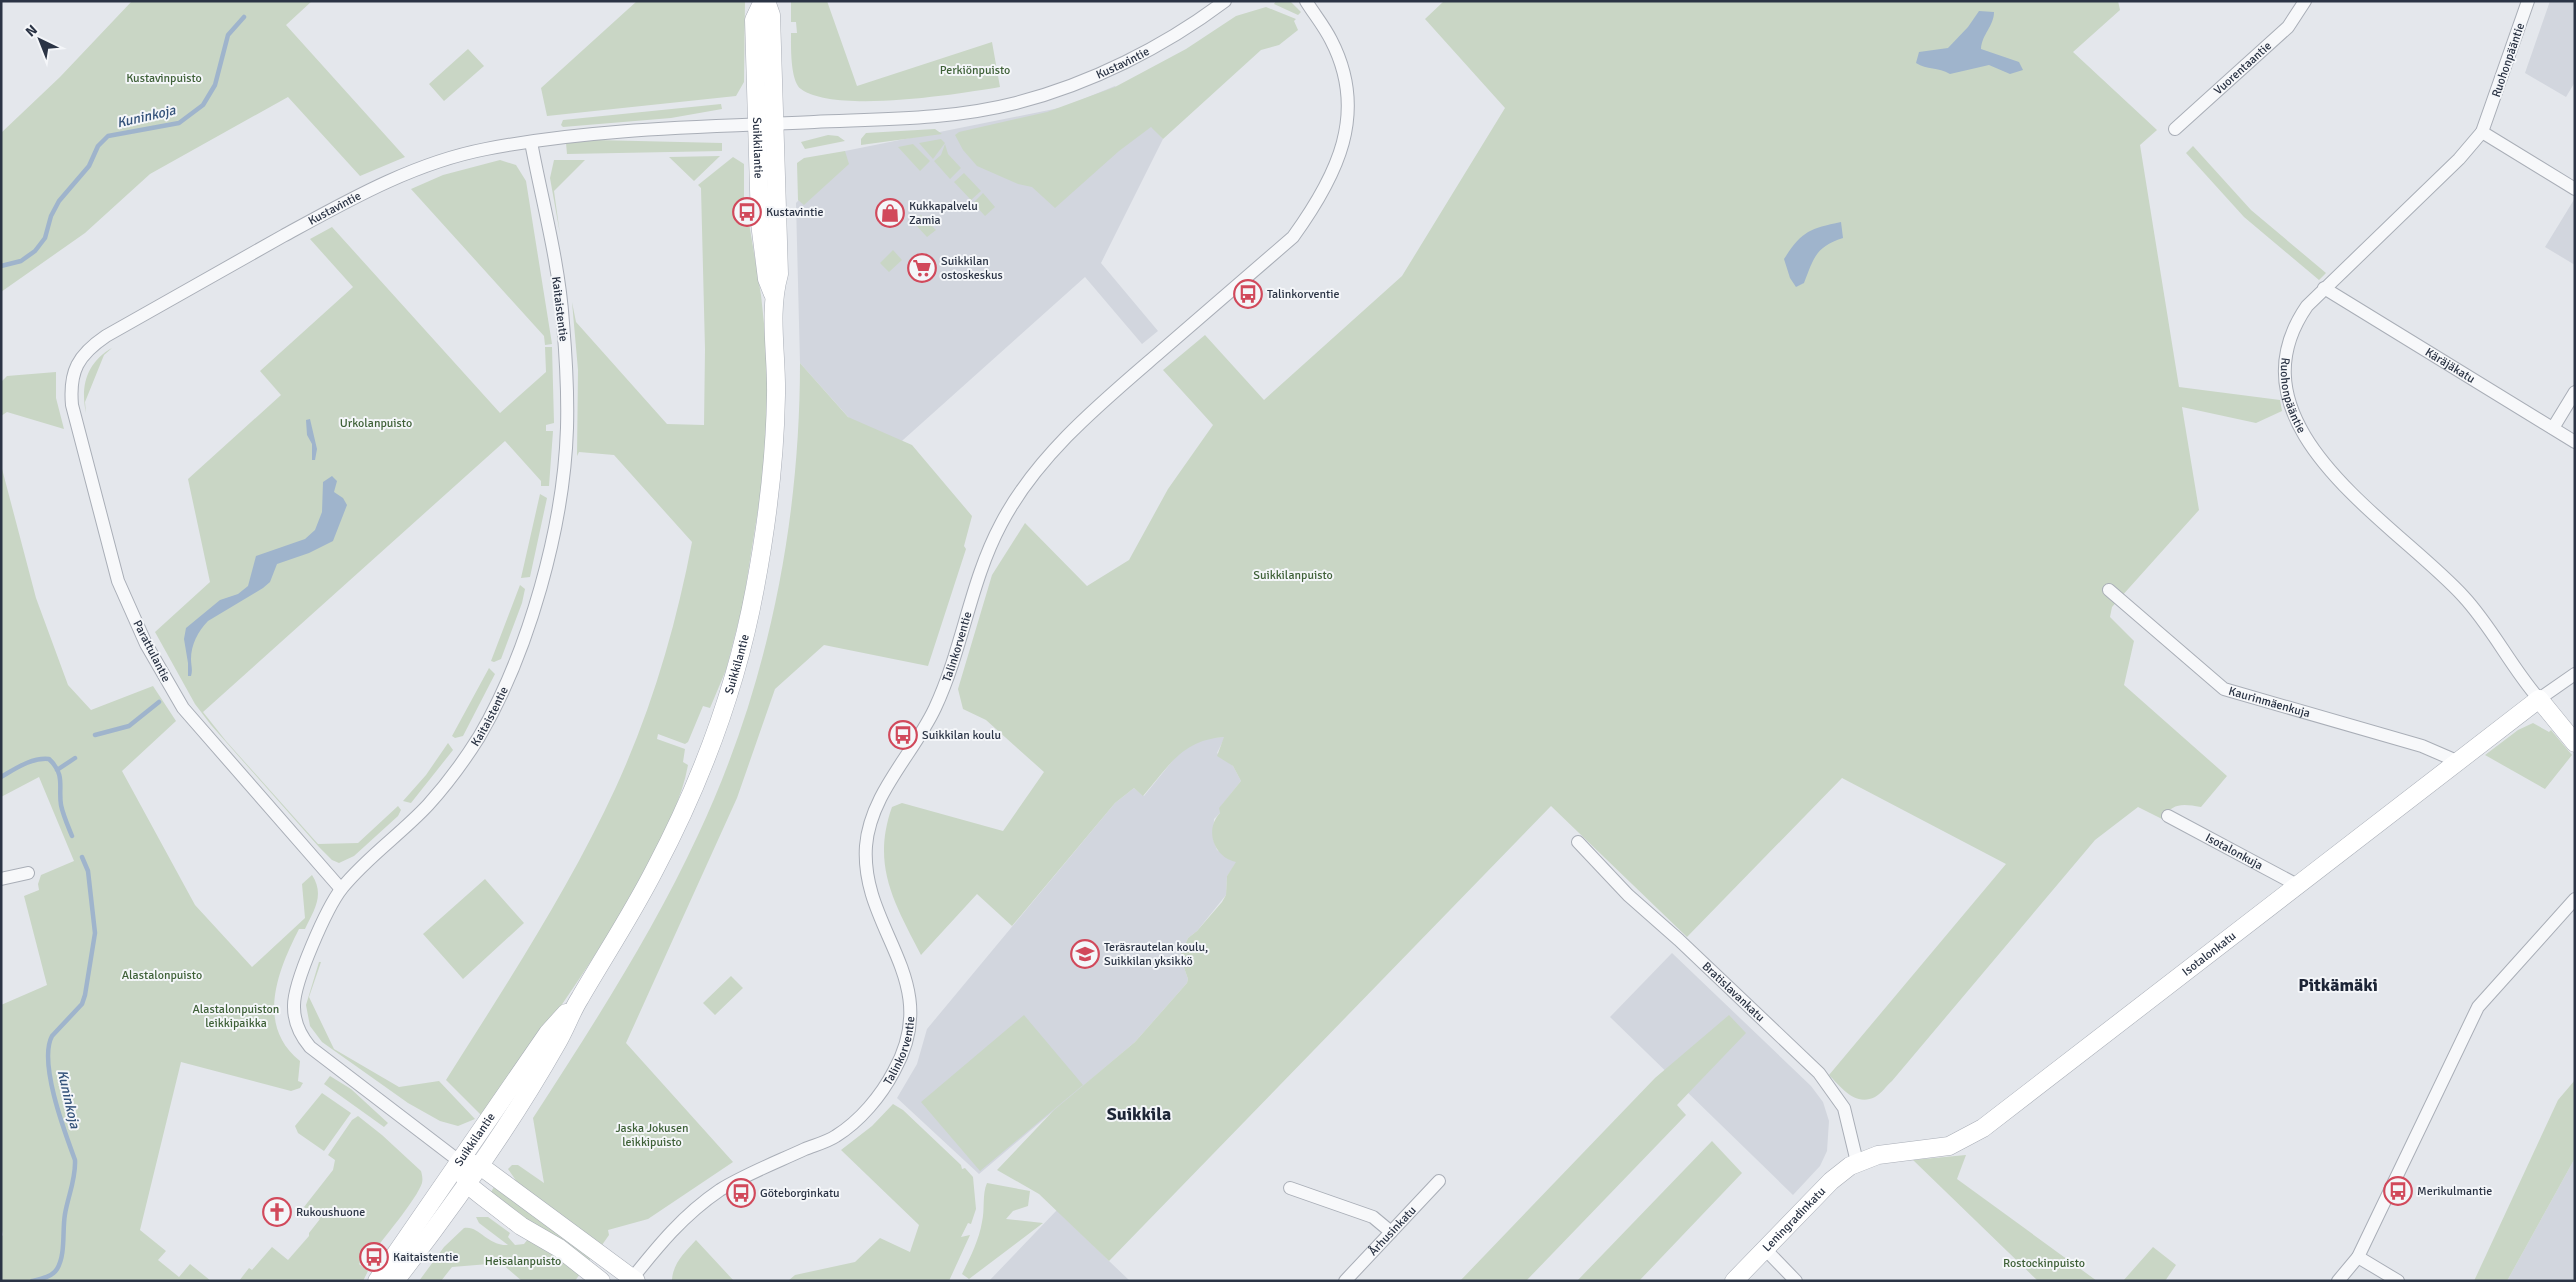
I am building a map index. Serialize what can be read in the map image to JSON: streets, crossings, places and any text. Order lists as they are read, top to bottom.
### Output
{
  "streets": {
    "main road": [
      "Ruohonpääntie",
      "Suikkilantie",
      "Isotalonkatu",
      "Leningradinkatu"
    ],
    "street": [
      "Kustavintie",
      "Vuorentaantie",
      "Kaitaistentie",
      "Käräjäkatu",
      "Talinkorventie",
      "Parattulantie",
      "Kaurinmäenkuja",
      "Isotalonkuja",
      "Bratislavankatu",
      "Århusinkatu"
    ]
  },
  "crossings": [
    ["Ruohonpääntie", "Käräjäkatu"],
    ["Ruohonpääntie", "Isotalonkatu"],
    ["Kustavintie", "Suikkilantie"],
    ["Kustavintie", "Kaitaistentie"],
    ["Kustavintie", "Parattulantie"],
    ["Suikkilantie", "Kaitaistentie"],
    ["Kaitaistentie", "Parattulantie"],
    ["Kaurinmäenkuja", "Isotalonkatu"],
    ["Isotalonkuja", "Isotalonkatu"],
    ["Isotalonkatu", "Bratislavankatu"],
    ["Isotalonkatu", "Leningradinkatu"],
    ["Bratislavankatu", "Leningradinkatu"]
  ],
  "districts": ["Pitkämäki", "Suikkila"],
  "water": ["Kuninkoja"],
  "parks": [
    "Perkiönpuisto",
    "Kustavinpuisto",
    "Urkolanpuisto",
    "Suikkilanpuisto",
    "Alastalonpuisto",
    "Alastalonpuiston leikkipaikka",
    "Jaska Jokusen leikkipuisto",
    "Heisalanpuisto",
    "Rostockinpuisto"
  ],
  "places": {
    "bus stop": [
      "Kustavintie",
      "Talinkorventie",
      "Suikkilan koulu",
      "Merikulmantie",
      "Göteborginkatu",
      "Kaitaistentie"
    ],
    "shop": ["Kukkapalvelu Zamia"],
    "supermarket": ["Suikkilan ostoskeskus"],
    "school or university": ["Teräsrautelan koulu, Suikkilan yksikkö"],
    "church": ["Rukoushuone"]
  },
  "north": "top left"
}
